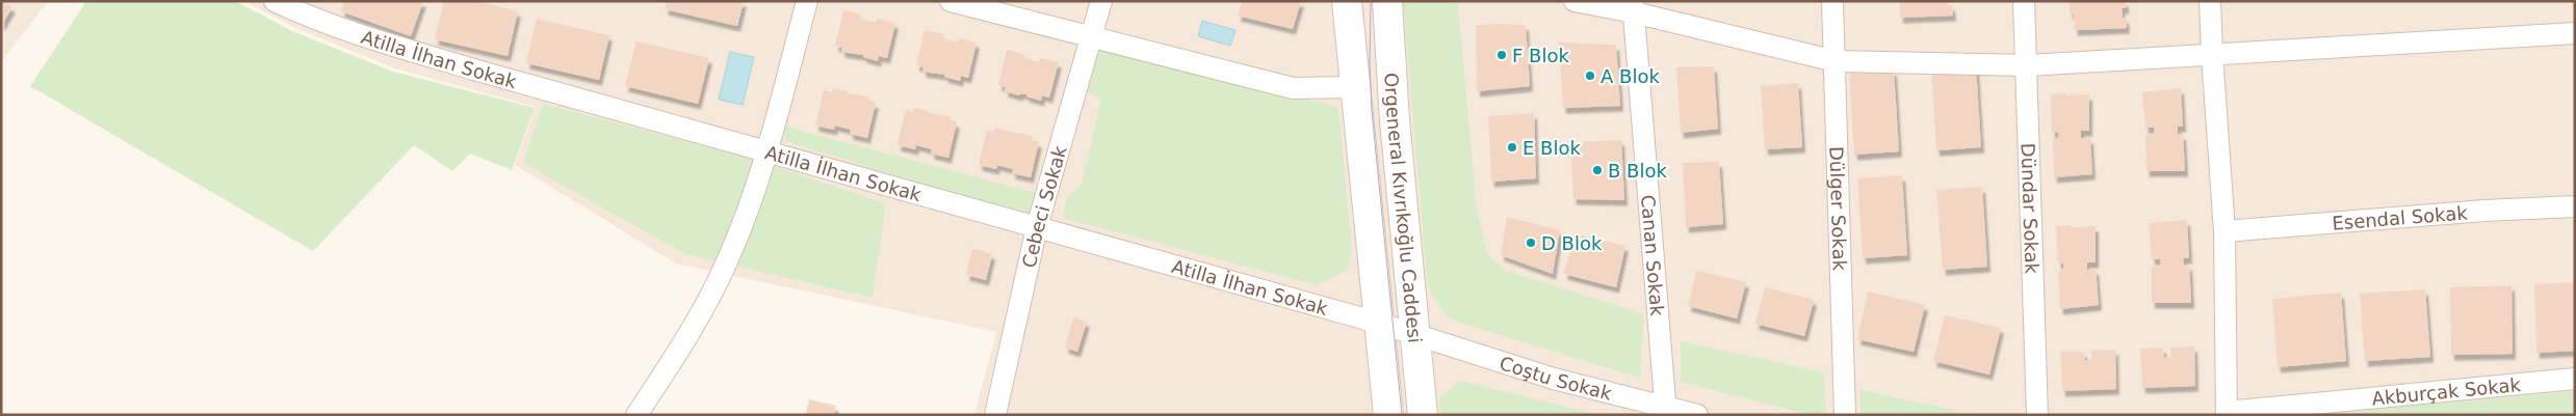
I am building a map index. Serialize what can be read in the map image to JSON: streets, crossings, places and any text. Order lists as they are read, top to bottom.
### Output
{
  "streets": {
    "main road": ["Orgeneral Kıvrıkoğlu Caddesi"],
    "street": [
      "Atilla İlhan Sokak",
      "Cebeci Sokak",
      "Dülger Sokak",
      "Dündar Sokak",
      "Esendal Sokak",
      "Canan Sokak",
      "Coştu Sokak",
      "Akburçak Sokak"
    ]
  },
  "crossings": [
    ["Atilla İlhan Sokak", "Cebeci Sokak"],
    ["Atilla İlhan Sokak", "Orgeneral Kıvrıkoğlu Caddesi"],
    ["Atilla İlhan Sokak", "Coştu Sokak"],
    ["Orgeneral Kıvrıkoğlu Caddesi", "Coştu Sokak"],
    ["Canan Sokak", "Coştu Sokak"]
  ],
  "places": [
    "F Blok",
    "A Blok",
    "E Blok",
    "B Blok",
    "D Blok"
  ]
}
